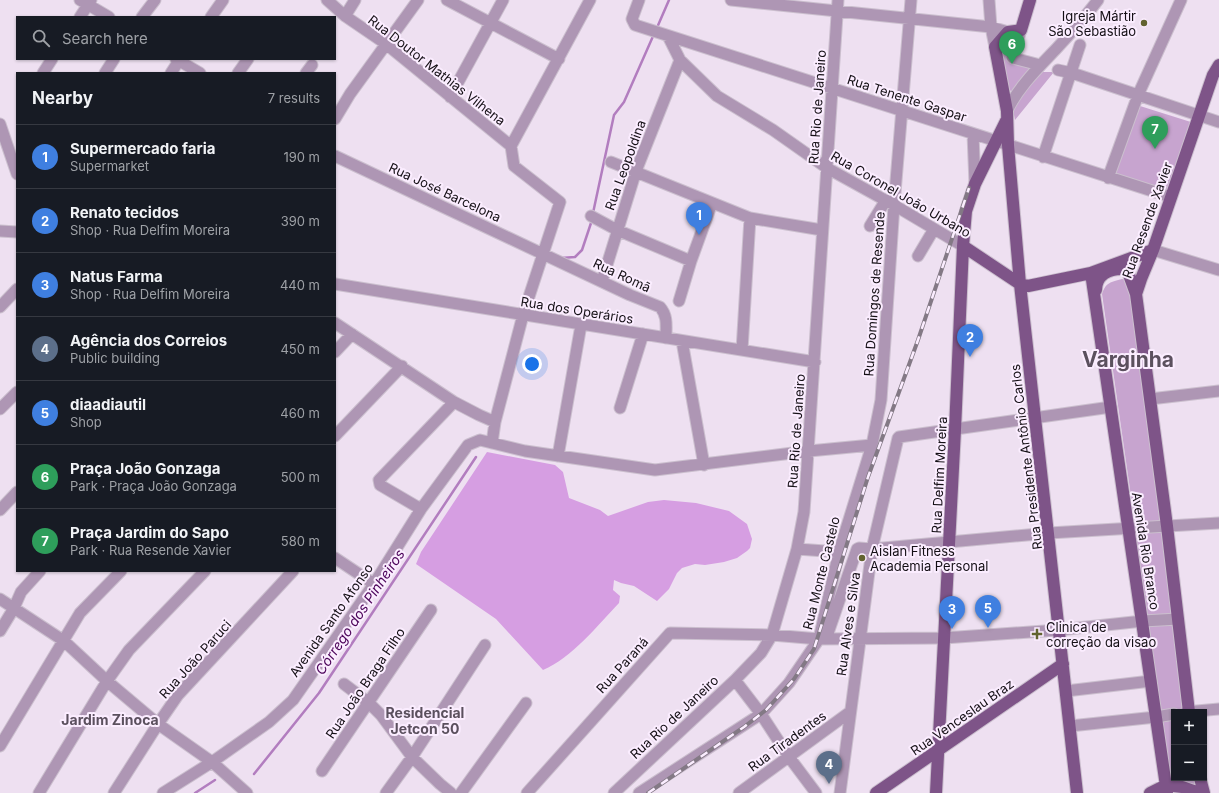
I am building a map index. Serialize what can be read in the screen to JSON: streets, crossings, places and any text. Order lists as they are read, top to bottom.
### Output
{
  "streets": {
    "main road": [
      "Rua Coronel João Urbano",
      "Rua Resende Xavier",
      "Rua Presidente Antônio Carlos",
      "Rua Delfim Moreira",
      "Avenida Rio Branco",
      "Rua Venceslau Braz"
    ],
    "street": [
      "Rua Doutor Mathias Vilhena",
      "Rua Tenente Gaspar",
      "Rua Rio de Janeiro",
      "Rua Leopoldina",
      "Rua José Barcelona",
      "Rua Romã",
      "Rua Domingos de Resende",
      "Rua dos Operários",
      "Rua Monte Castelo",
      "Avenida Santo Afonso",
      "Rua Alves e Silva",
      "Rua João Paruci",
      "Rua Paraná",
      "Rua João Braga Filho",
      "Rua Tiradentes"
    ]
  },
  "crossings": [
    ["Rua Tenente Gaspar", "Rua Rio de Janeiro"],
    ["Rua Tenente Gaspar", "Rua Coronel João Urbano"],
    ["Rua Tenente Gaspar", "Rua Resende Xavier"],
    ["Rua Tenente Gaspar", "Rua Domingos de Resende"],
    ["Rua Tenente Gaspar", "Rua Presidente Antônio Carlos"],
    ["Rua Tenente Gaspar", "Rua Delfim Moreira"],
    ["Rua Rio de Janeiro", "Rua Coronel João Urbano"],
    ["Rua Rio de Janeiro", "Rua dos Operários"],
    ["Rua Rio de Janeiro", "Avenida Santo Afonso"],
    ["Rua Rio de Janeiro", "Rua Paraná"],
    ["Rua Leopoldina", "Rua Coronel João Urbano"],
    ["Rua Leopoldina", "Rua Romã"],
    ["Rua José Barcelona", "Rua Romã"],
    ["Rua Coronel João Urbano", "Rua Domingos de Resende"],
    ["Rua Coronel João Urbano", "Rua Presidente Antônio Carlos"],
    ["Rua Coronel João Urbano", "Rua Delfim Moreira"],
    ["Rua Resende Xavier", "Avenida Rio Branco"],
    ["Rua Romã", "Rua dos Operários"],
    ["Rua Domingos de Resende", "Rua Monte Castelo"],
    ["Rua Domingos de Resende", "Avenida Santo Afonso"],
    ["Rua Presidente Antônio Carlos", "Rua Delfim Moreira"],
    ["Rua Presidente Antônio Carlos", "Rua Paraná"],
    ["Rua Presidente Antônio Carlos", "Rua Venceslau Braz"],
    ["Rua Delfim Moreira", "Rua Alves e Silva"],
    ["Rua Delfim Moreira", "Rua Paraná"],
    ["Rua Delfim Moreira", "Rua Venceslau Braz"],
    ["Avenida Rio Branco", "Rua Paraná"],
    ["Rua Monte Castelo", "Avenida Santo Afonso"],
    ["Rua Monte Castelo", "Rua Paraná"],
    ["Rua Alves e Silva", "Rua Paraná"],
    ["Rua Alves e Silva", "Rua Tiradentes"]
  ],
  "districts": ["Varginha", "Residencial Jetcon 50", "Jardim Zinoca"],
  "water": ["Córrego dos Pinheiros"],
  "places": {
    "other": ["Igreja Mártir São Sebastião", "Aislan Fitness Academia Personal"],
    "health": ["Clinica de correção da visao"]
  },
  "page": {
    "search": "Search here",
    "pins": [
      "6",
      "7",
      "1",
      "2",
      "5",
      "3",
      "4"
    ],
    "heading": ["Nearby", "7 results"],
    "list": [
      {
        "mark": "1",
        "name": "Supermercado faria",
        "note": "Supermarket",
        "value": "190 m"
      },
      {
        "mark": "2",
        "name": "Renato tecidos",
        "note": "Shop · Rua Delfim Moreira",
        "value": "390 m"
      },
      {
        "mark": "3",
        "name": "Natus Farma",
        "note": "Shop · Rua Delfim Moreira",
        "value": "440 m"
      },
      {
        "mark": "4",
        "name": "Agência dos Correios",
        "note": "Public building",
        "value": "450 m"
      },
      {
        "mark": "5",
        "name": "diaadiautil",
        "note": "Shop",
        "value": "460 m"
      },
      {
        "mark": "6",
        "name": "Praça João Gonzaga",
        "note": "Park · Praça João Gonzaga",
        "value": "500 m"
      },
      {
        "mark": "7",
        "name": "Praça Jardim do Sapo",
        "note": "Park · Rua Resende Xavier",
        "value": "580 m"
      }
    ],
    "map_buttons": ["+", "−"]
  }
}
